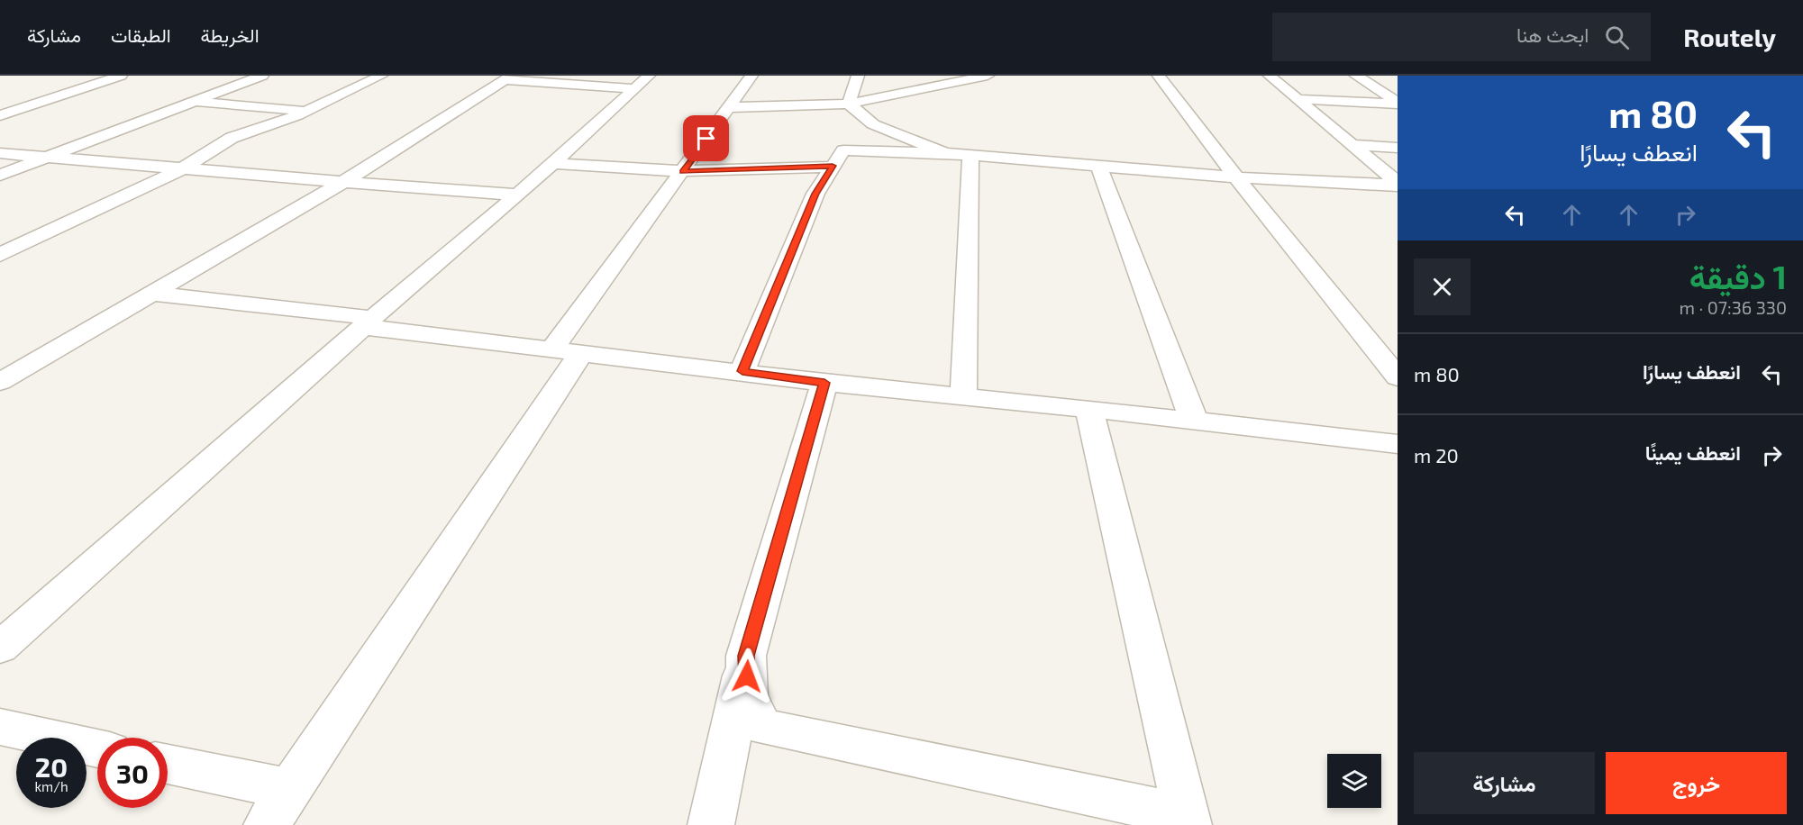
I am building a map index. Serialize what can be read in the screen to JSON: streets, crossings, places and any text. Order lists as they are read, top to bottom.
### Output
{
  "page": {
    "header": "Routely",
    "search": "ابحث هنا",
    "nav": ["الخريطة", "الطبقات", "مشاركة"],
    "turn": ["80 m", "انعطف يسارًا"],
    "heading": ["1 دقيقة", "330 m · 07:36"],
    "list": [
      {
        "name": "انعطف يسارًا",
        "value": "80 m"
      },
      {
        "name": "انعطف يمينًا",
        "value": "20 m"
      }
    ],
    "speed": "20 km/h",
    "limit": "30",
    "buttons": ["خروج", "مشاركة"]
  }
}
